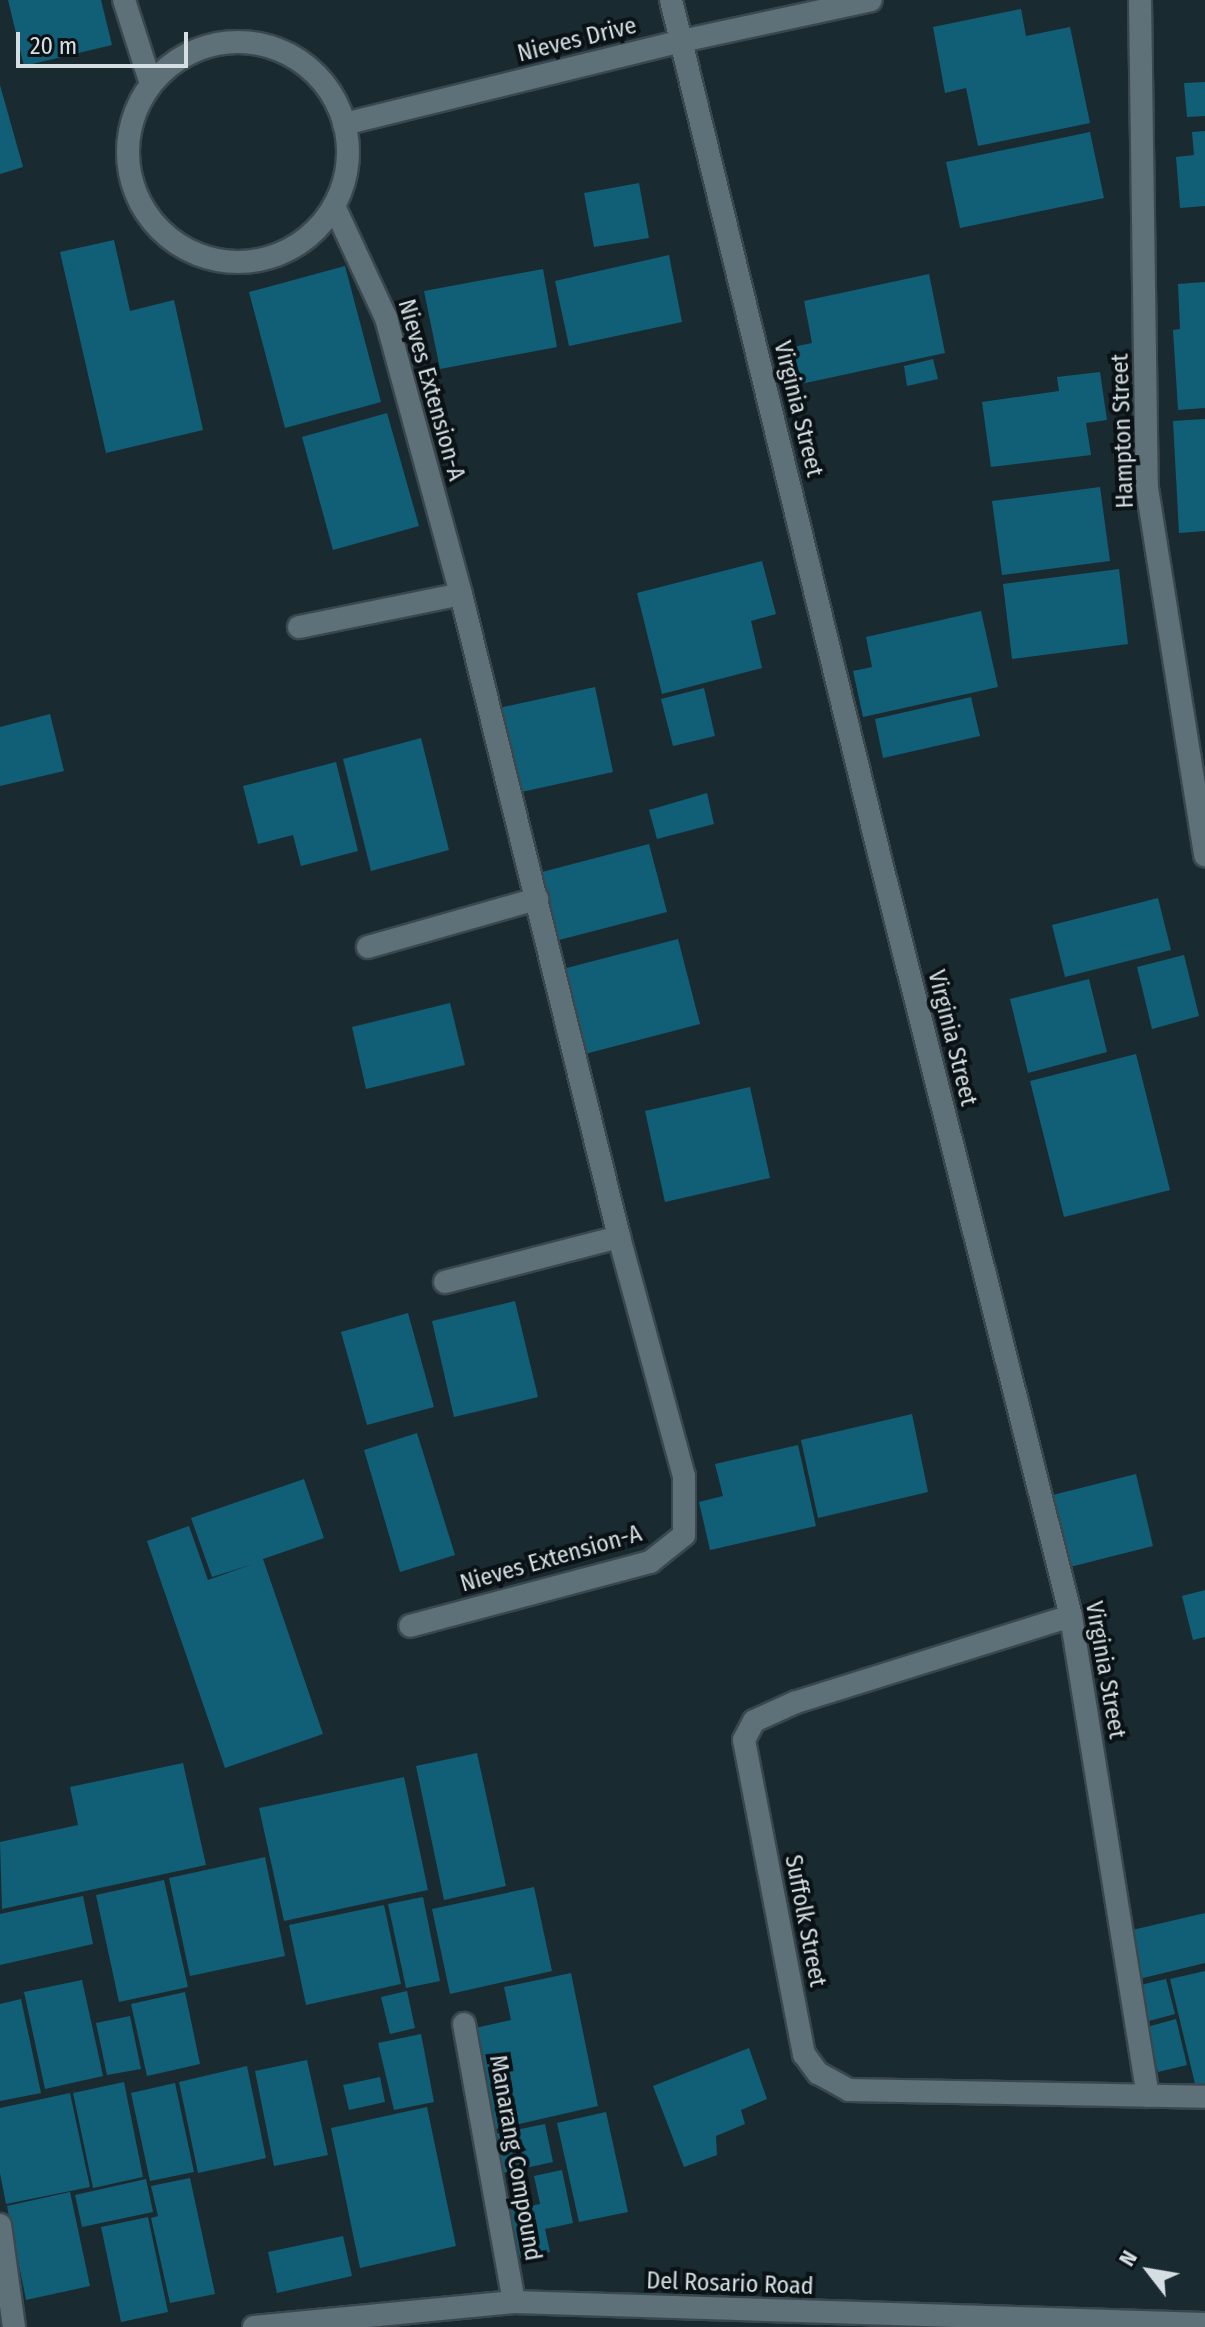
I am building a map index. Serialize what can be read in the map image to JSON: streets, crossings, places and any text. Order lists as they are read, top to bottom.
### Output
{
  "streets": {
    "street": [
      "Nieves Drive",
      "Nieves Extension-A",
      "Virginia Street",
      "Hampton Street",
      "Suffolk Street",
      "Manarang Compound",
      "Del Rosario Road"
    ]
  },
  "crossings": [
    ["Nieves Drive", "Nieves Extension-A"],
    ["Nieves Drive", "Virginia Street"],
    ["Virginia Street", "Suffolk Street"],
    ["Manarang Compound", "Del Rosario Road"]
  ],
  "scale_bar": "20 m",
  "north": "top left"
}
